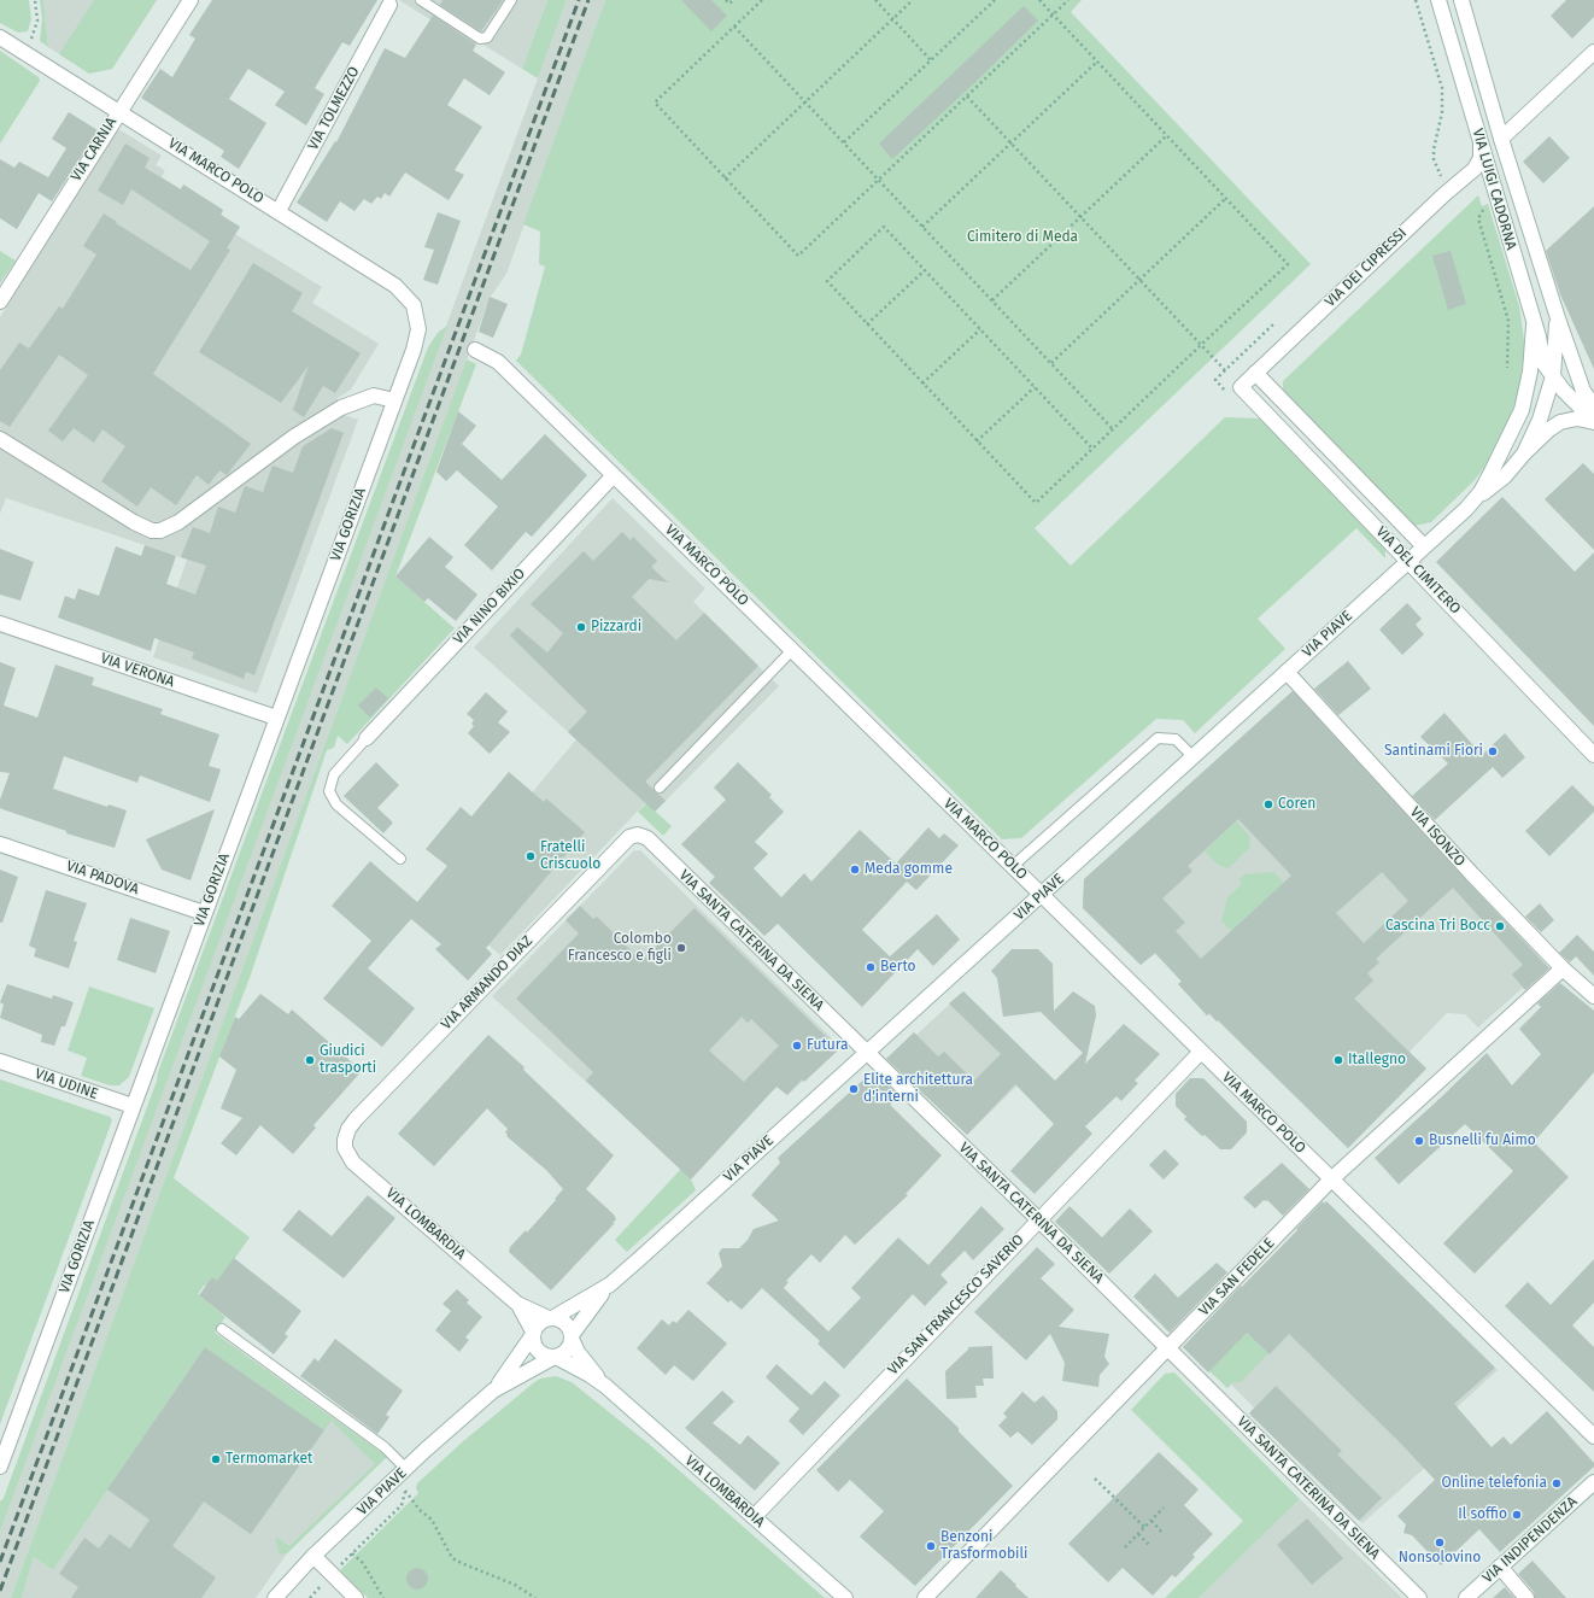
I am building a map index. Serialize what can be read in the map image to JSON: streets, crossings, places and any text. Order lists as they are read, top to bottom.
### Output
{
  "streets": {
    "street": [
      "VIA TOLMEZZO",
      "VIA CARNIA",
      "VIA MARCO POLO",
      "VIA LUIGI CADORNA",
      "VIA DEI CIPRESSI",
      "VIA GORIZIA",
      "VIA DEL CIMITERO",
      "VIA NINO BIXIO",
      "VIA PIAVE",
      "VIA VERONA",
      "VIA ISONZO",
      "VIA PADOVA",
      "VIA SANTA CATERINA DA SIENA",
      "VIA ARMANDO DIAZ",
      "VIA UDINE",
      "VIA LOMBARDIA",
      "VIA SAN FEDELE",
      "VIA SAN FRANCESCO SAVERIO",
      "VIA INDIPENDENZA"
    ]
  },
  "crossings": [
    ["VIA TOLMEZZO", "VIA MARCO POLO"],
    ["VIA CARNIA", "VIA MARCO POLO"],
    ["VIA MARCO POLO", "VIA GORIZIA"],
    ["VIA MARCO POLO", "VIA NINO BIXIO"],
    ["VIA MARCO POLO", "VIA PIAVE"],
    ["VIA MARCO POLO", "VIA SAN FEDELE"],
    ["VIA MARCO POLO", "VIA SAN FRANCESCO SAVERIO"],
    ["VIA LUIGI CADORNA", "VIA DEI CIPRESSI"],
    ["VIA LUIGI CADORNA", "VIA PIAVE"],
    ["VIA DEI CIPRESSI", "VIA DEL CIMITERO"],
    ["VIA GORIZIA", "VIA VERONA"],
    ["VIA GORIZIA", "VIA PADOVA"],
    ["VIA GORIZIA", "VIA UDINE"],
    ["VIA DEL CIMITERO", "VIA PIAVE"],
    ["VIA PIAVE", "VIA ISONZO"],
    ["VIA PIAVE", "VIA SANTA CATERINA DA SIENA"],
    ["VIA PIAVE", "VIA LOMBARDIA"],
    ["VIA ISONZO", "VIA SAN FEDELE"],
    ["VIA SANTA CATERINA DA SIENA", "VIA ARMANDO DIAZ"],
    ["VIA SANTA CATERINA DA SIENA", "VIA SAN FEDELE"],
    ["VIA SANTA CATERINA DA SIENA", "VIA SAN FRANCESCO SAVERIO"],
    ["VIA ARMANDO DIAZ", "VIA LOMBARDIA"],
    ["VIA LOMBARDIA", "VIA SAN FRANCESCO SAVERIO"]
  ],
  "parks": ["Cimitero di Meda"],
  "places": [
    "Pizzardi",
    "Santinami Fiori",
    "Coren",
    "Fratelli Criscuolo",
    "Meda gomme",
    "Cascina Tri Bocc",
    "Colombo Francesco e figli",
    "Berto",
    "Futura",
    "Giudici trasporti",
    "Itallegno",
    "Elite architettura d'interni",
    "Busnelli fu Aimo",
    "Termomarket",
    "Online telefonia",
    "Il soffio",
    "Nonsolovino",
    "Benzoni Trasformobili"
  ]
}
